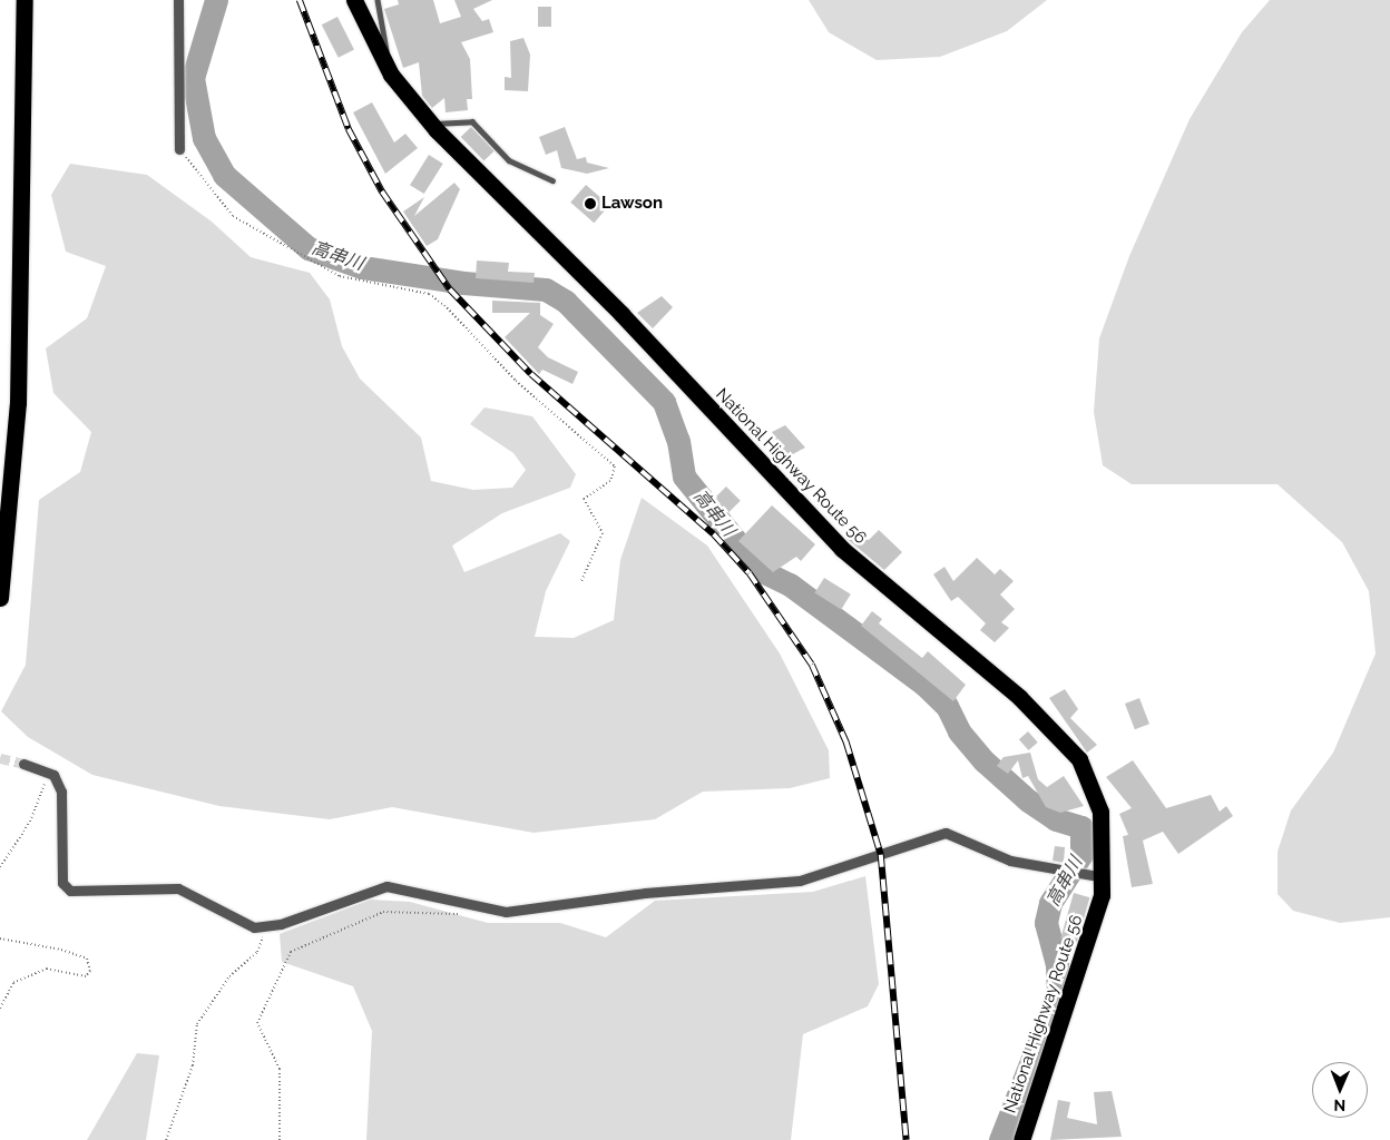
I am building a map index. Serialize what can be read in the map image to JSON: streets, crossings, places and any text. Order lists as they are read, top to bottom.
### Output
{
  "streets": {
    "highway": ["National Highway Route 56"]
  },
  "water": ["高串川"],
  "places": ["Lawson"],
  "north": "bottom"
}
